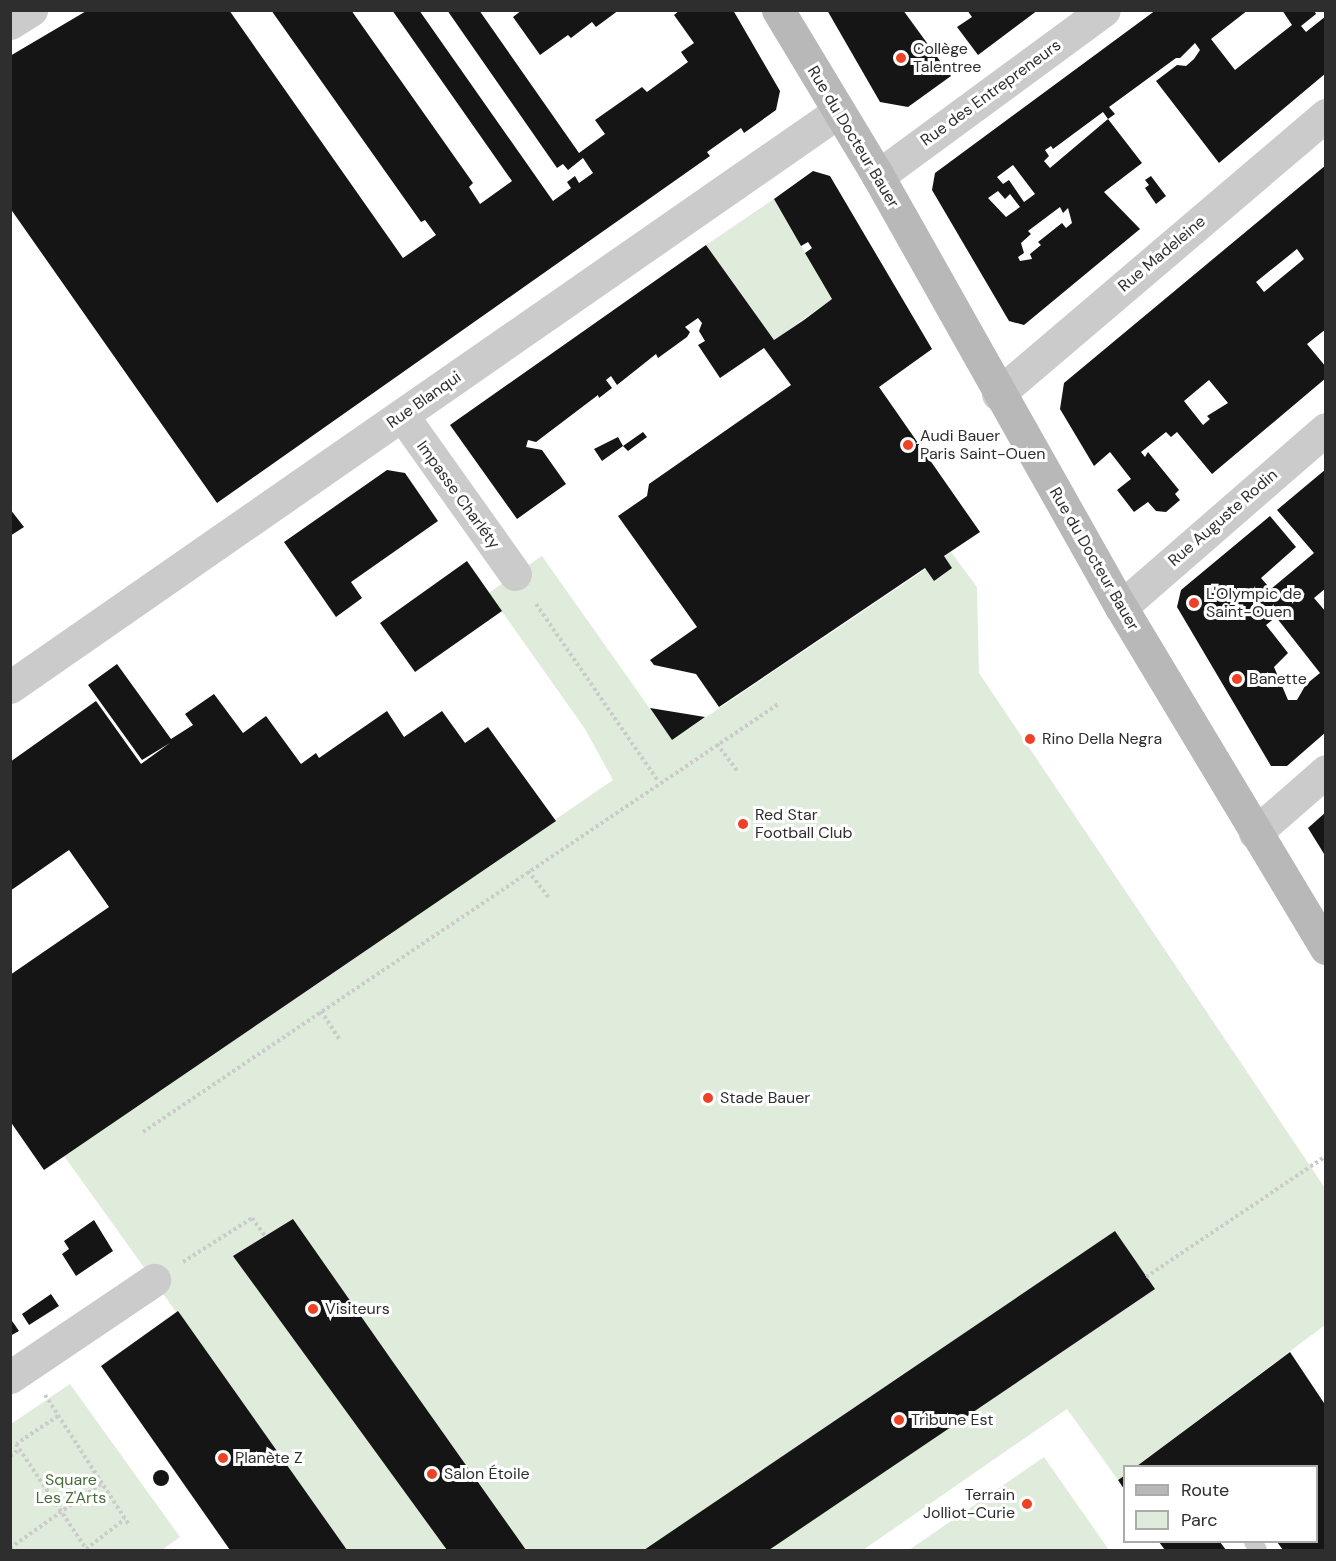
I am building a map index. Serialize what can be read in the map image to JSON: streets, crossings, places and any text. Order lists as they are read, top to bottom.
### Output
{
  "streets": {
    "main road": ["Rue du Docteur Bauer"],
    "street": [
      "Rue des Entrepreneurs",
      "Rue Madeleine",
      "Rue Blanqui",
      "Impasse Charléty",
      "Rue Auguste Rodin"
    ]
  },
  "crossings": [
    ["Rue des Entrepreneurs", "Rue du Docteur Bauer"],
    ["Rue du Docteur Bauer", "Rue Madeleine"],
    ["Rue du Docteur Bauer", "Rue Blanqui"],
    ["Rue du Docteur Bauer", "Rue Auguste Rodin"],
    ["Rue Blanqui", "Impasse Charléty"]
  ],
  "parks": ["Square Les Z'Arts"],
  "places": [
    "Collège Talentree",
    "Audi Bauer Paris Saint-Ouen",
    "L'Olympic de Saint-Ouen",
    "Banette",
    "Rino Della Negra",
    "Red Star Football Club",
    "Stade Bauer",
    "Visiteurs",
    "Tribune Est",
    "Planète Z",
    "Salon Étoile",
    "Terrain Jolliot-Curie"
  ],
  "legend": ["Route", "Parc"]
}
